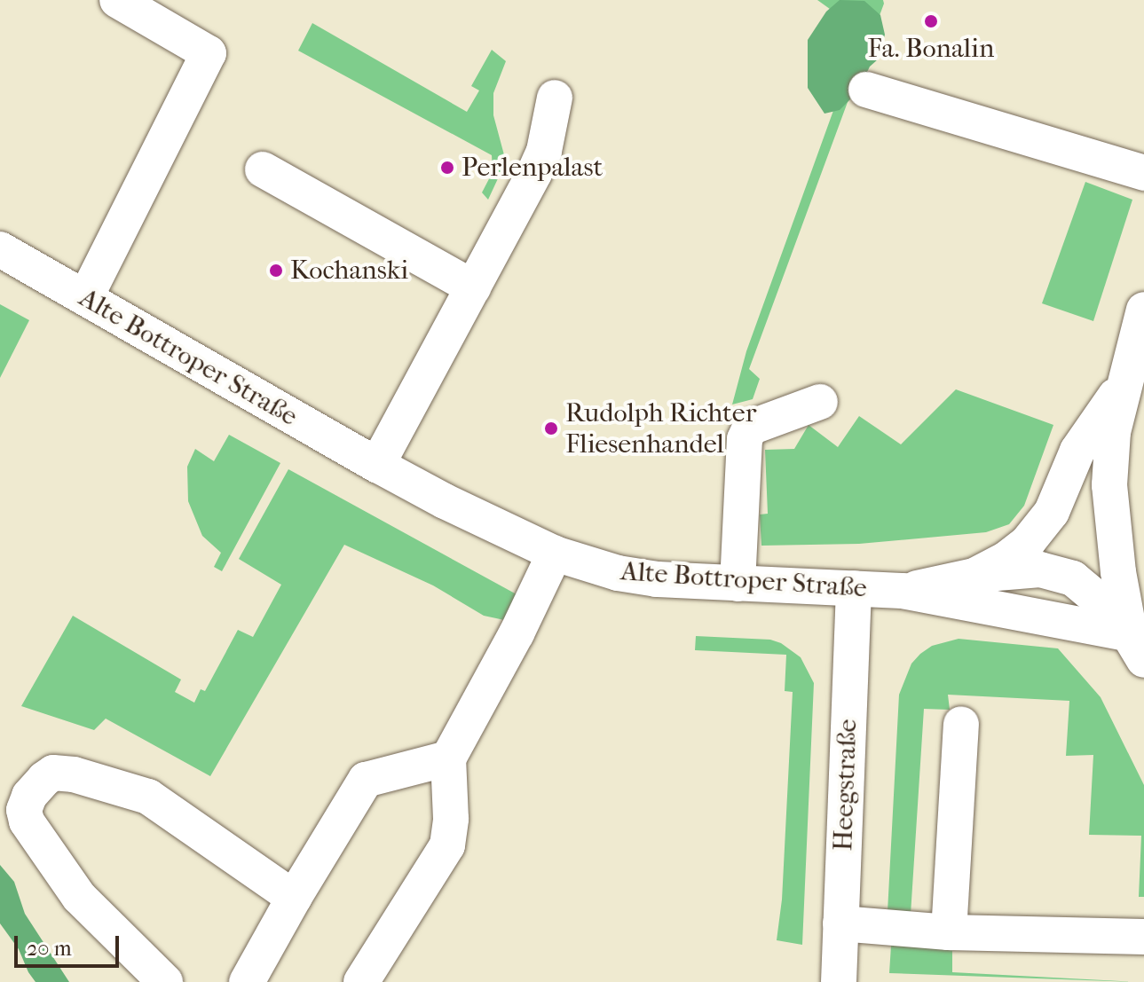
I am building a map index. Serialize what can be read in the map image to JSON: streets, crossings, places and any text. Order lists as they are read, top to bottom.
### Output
{
  "streets": {
    "street": ["Alte Bottroper Straße", "Heegstraße"]
  },
  "crossings": [
    ["Alte Bottroper Straße", "Heegstraße"]
  ],
  "places": [
    "Fa. Bonalin",
    "Perlenpalast",
    "Kochanski",
    "Rudolph Richter Fliesenhandel"
  ],
  "scale_bar": "20 m"
}
